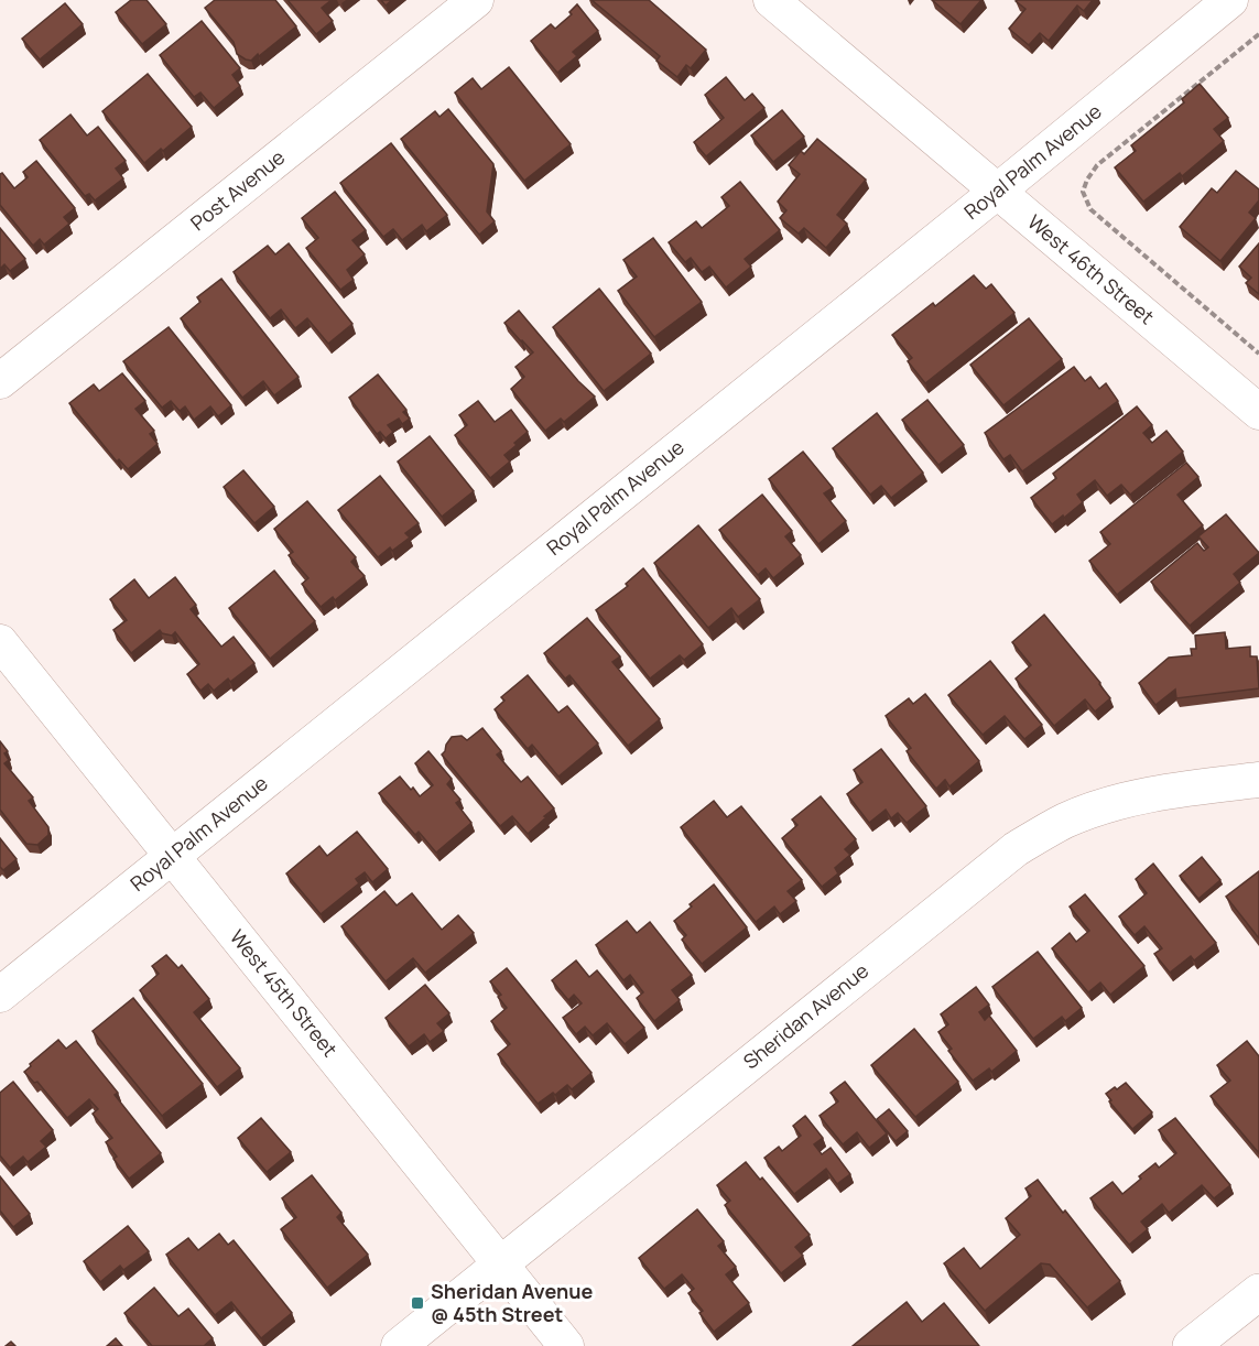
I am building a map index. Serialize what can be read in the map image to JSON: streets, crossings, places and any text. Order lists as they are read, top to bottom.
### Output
{
  "streets": {
    "street": [
      "Royal Palm Avenue",
      "Post Avenue",
      "West 46th Street",
      "West 45th Street",
      "Sheridan Avenue"
    ]
  },
  "crossings": [
    ["Royal Palm Avenue", "West 46th Street"],
    ["Royal Palm Avenue", "West 45th Street"],
    ["West 45th Street", "Sheridan Avenue"]
  ],
  "places": {
    "transit": ["Sheridan Avenue @ 45th Street"]
  }
}
